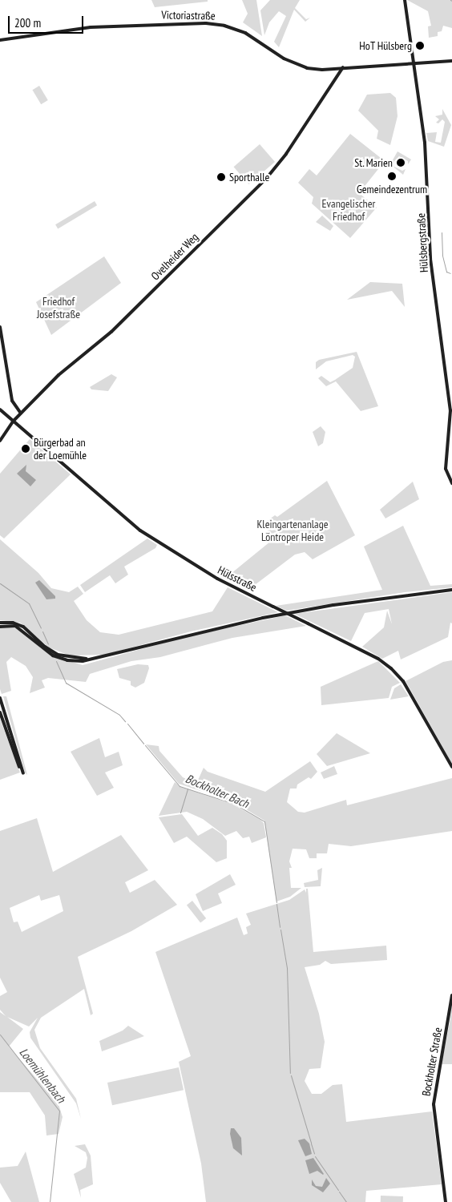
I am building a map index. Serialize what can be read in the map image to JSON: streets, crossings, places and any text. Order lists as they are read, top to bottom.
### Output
{
  "streets": {
    "street": [
      "Victoriastraße",
      "Hülsbergstraße",
      "Ovelheider Weg",
      "Hülsstraße",
      "Bockholter Straße"
    ]
  },
  "crossings": [
    ["Victoriastraße", "Hülsbergstraße"],
    ["Victoriastraße", "Ovelheider Weg"],
    ["Ovelheider Weg", "Hülsstraße"]
  ],
  "water": ["Bockholter Bach", "Loemühlenbach"],
  "parks": ["Evangelischer Friedhof", "Friedhof Josefstraße", "Kleingartenanlage Löntroper Heide"],
  "places": [
    "HoT Hülsberg",
    "St. Marien",
    "Gemeindezentrum",
    "Sporthalle",
    "Bürgerbad an der Loemühle"
  ],
  "scale_bar": "200 m"
}
